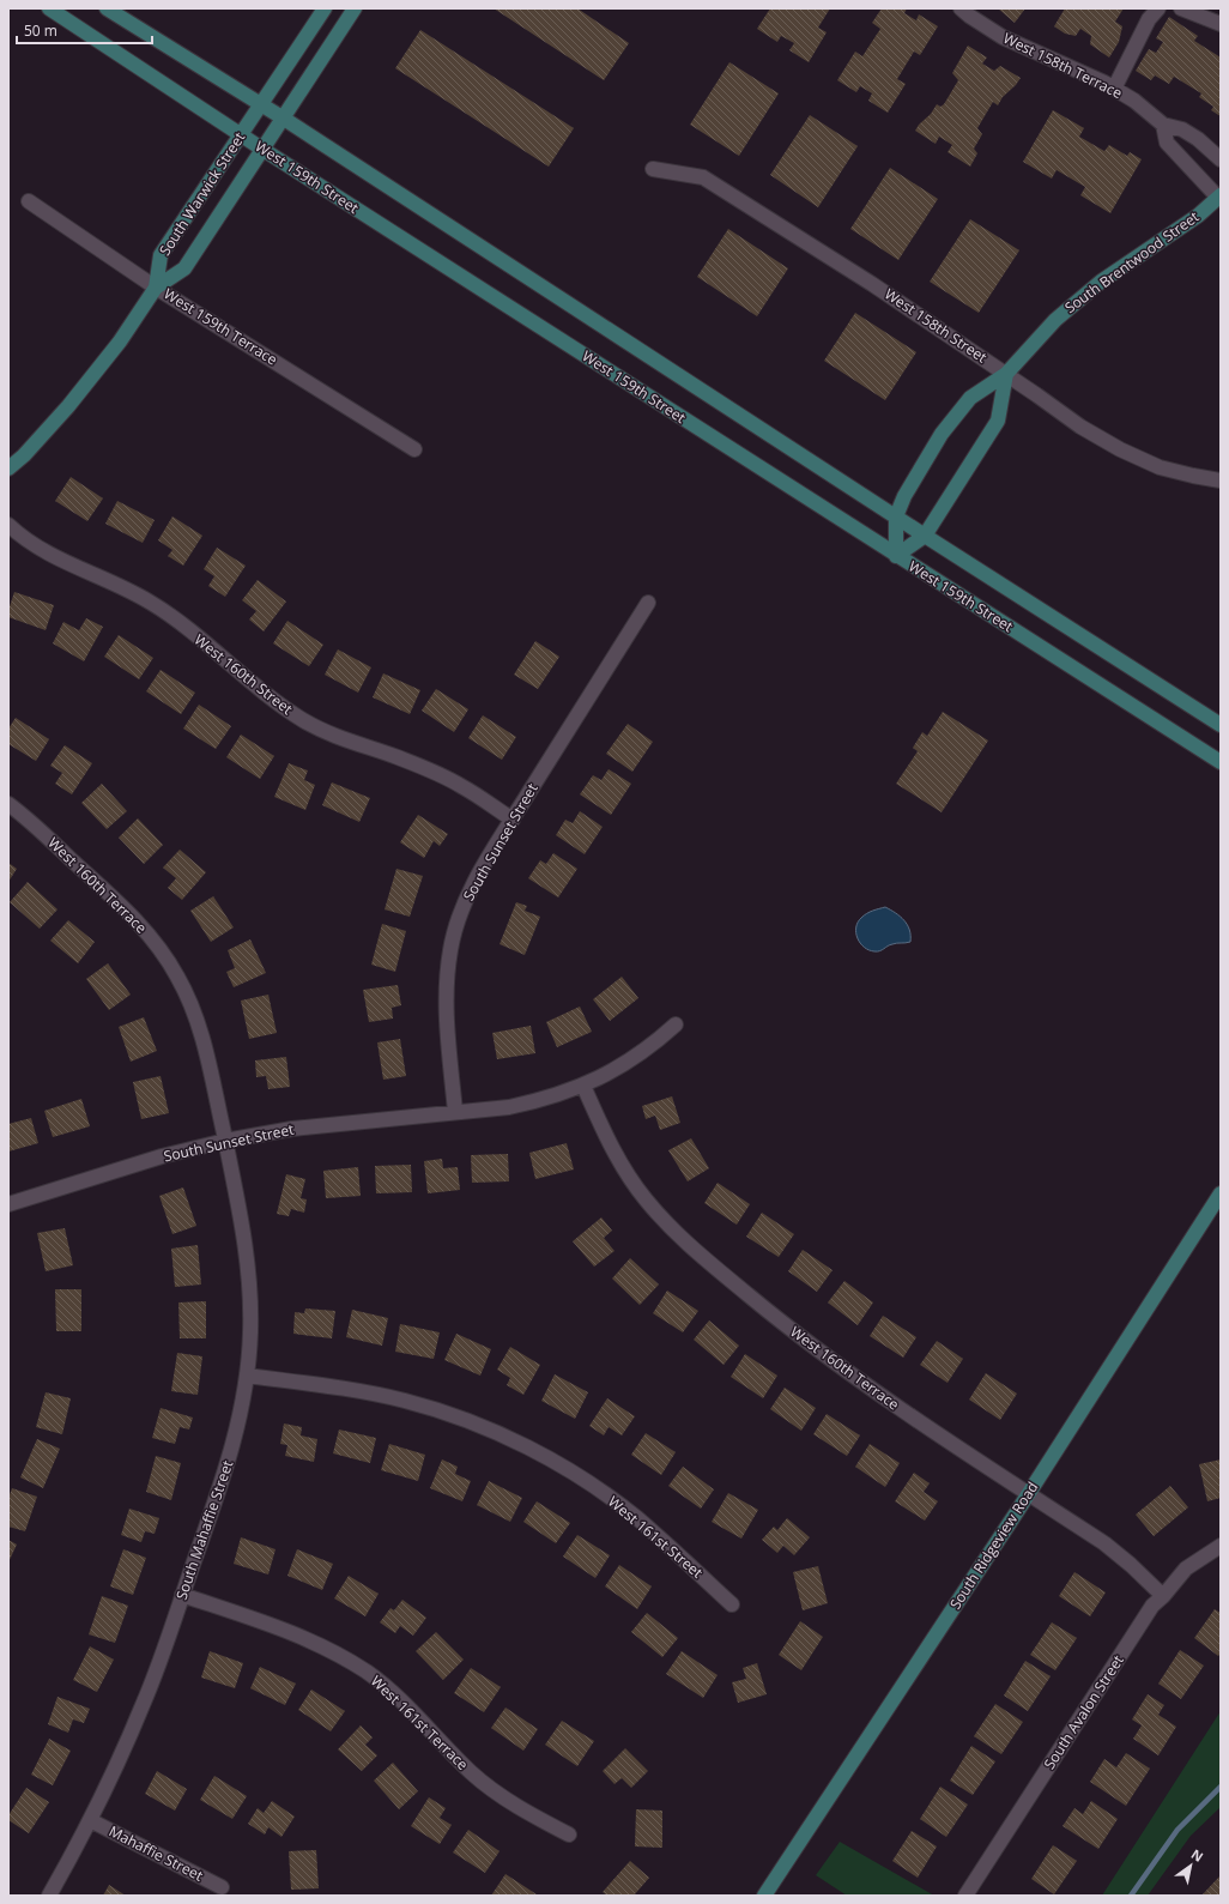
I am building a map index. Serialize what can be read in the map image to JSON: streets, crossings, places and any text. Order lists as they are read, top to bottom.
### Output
{
  "streets": {
    "main road": [
      "West 159th Street",
      "South Warwick Street",
      "South Brentwood Street",
      "South Ridgeview Road"
    ],
    "street": [
      "West 158th Terrace",
      "West 158th Street",
      "West 159th Terrace",
      "West 160th Street",
      "South Sunset Street",
      "West 160th Terrace",
      "South Mahaffie Street",
      "West 161st Street",
      "South Avalon Street",
      "West 161st Terrace",
      "Mahaffie Street"
    ]
  },
  "crossings": [
    ["West 159th Street", "South Warwick Street"],
    ["South Warwick Street", "West 159th Terrace"],
    ["South Brentwood Street", "West 158th Street"],
    ["West 160th Street", "South Sunset Street"],
    ["South Sunset Street", "West 160th Terrace"],
    ["South Sunset Street", "South Mahaffie Street"],
    ["West 160th Terrace", "South Mahaffie Street"],
    ["West 160th Terrace", "South Ridgeview Road"],
    ["West 160th Terrace", "South Avalon Street"],
    ["South Mahaffie Street", "West 161st Street"],
    ["South Mahaffie Street", "West 161st Terrace"],
    ["South Mahaffie Street", "Mahaffie Street"]
  ],
  "scale_bar": "50 m",
  "north": "top right"
}
